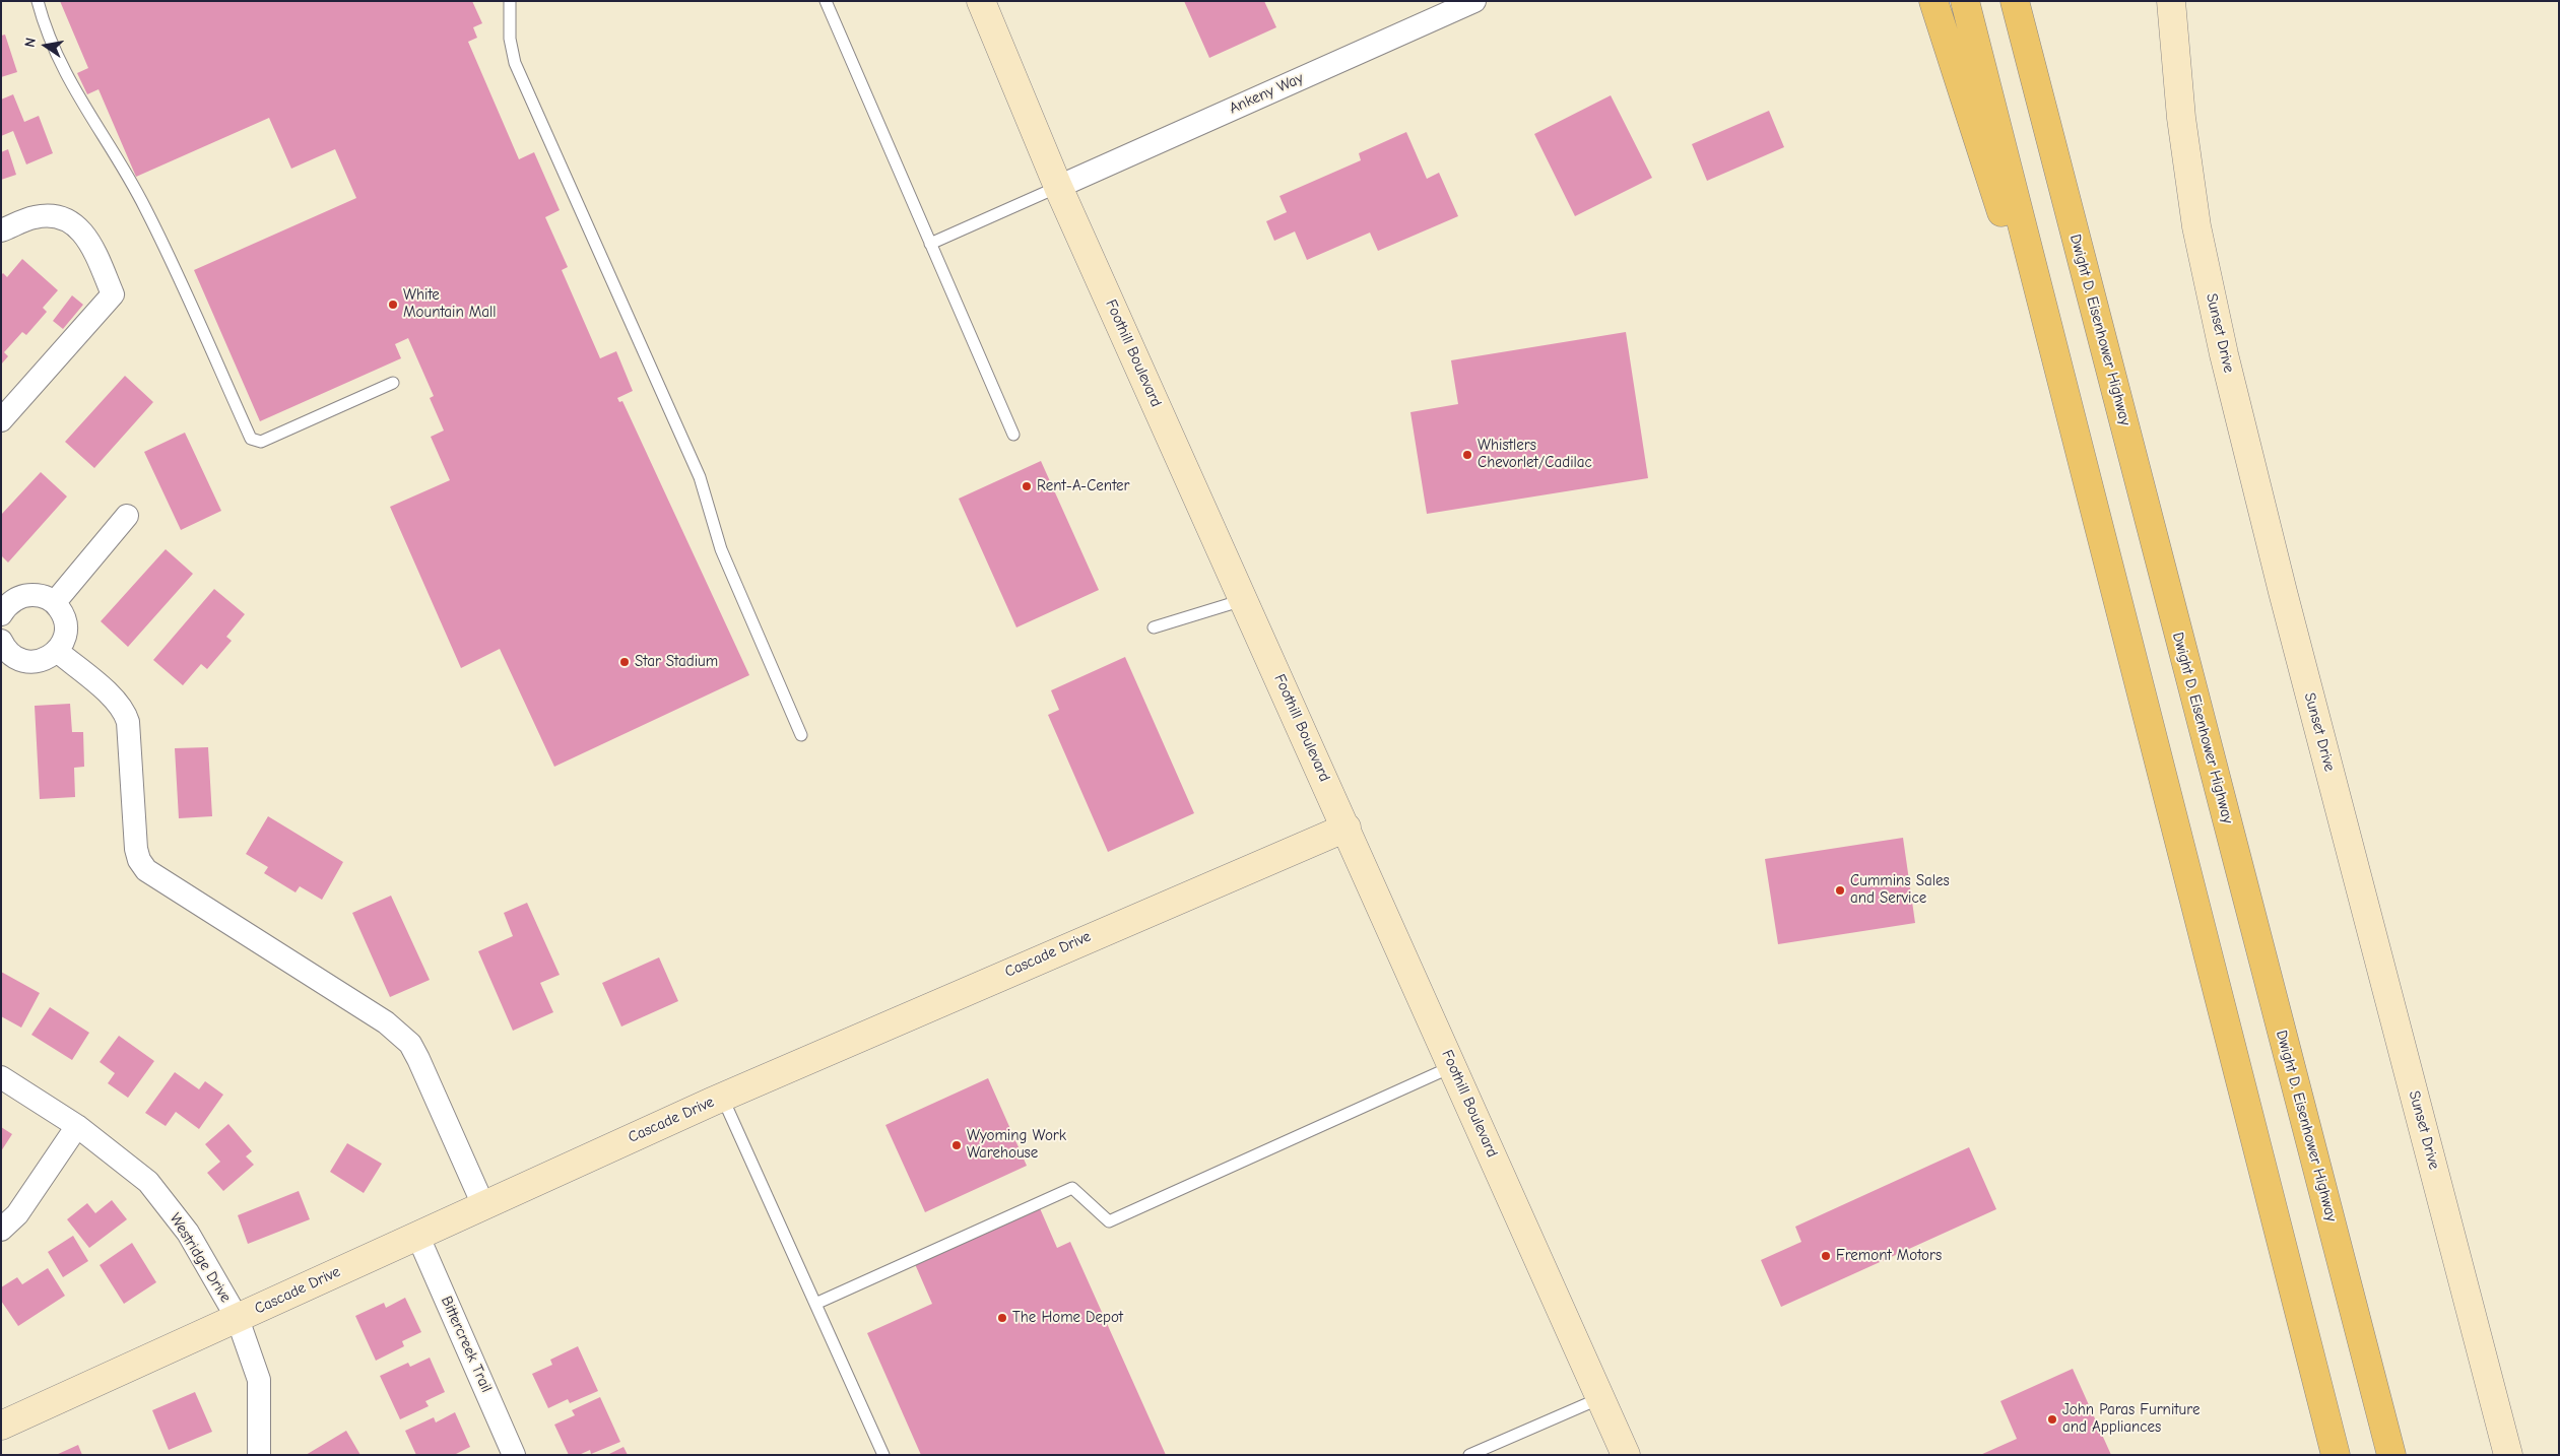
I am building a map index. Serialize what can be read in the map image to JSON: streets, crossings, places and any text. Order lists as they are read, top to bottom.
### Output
{
  "streets": {
    "highway": ["Dwight D. Eisenhower Highway"],
    "street": [
      "Ankeny Way",
      "Sunset Drive",
      "Foothill Boulevard",
      "Cascade Drive",
      "Westridge Drive",
      "Bittercreek Trail"
    ]
  },
  "crossings": [
    ["Ankeny Way", "Foothill Boulevard"],
    ["Foothill Boulevard", "Cascade Drive"],
    ["Cascade Drive", "Westridge Drive"],
    ["Cascade Drive", "Bittercreek Trail"]
  ],
  "places": [
    "White Mountain Mall",
    "Whistlers Chevorlet/Cadilac",
    "Rent-A-Center",
    "Star Stadium",
    "Cummins Sales and Service",
    "Wyoming Work Warehouse",
    "Fremont Motors",
    "The Home Depot",
    "John Paras Furniture and Appliances"
  ],
  "north": "left"
}
